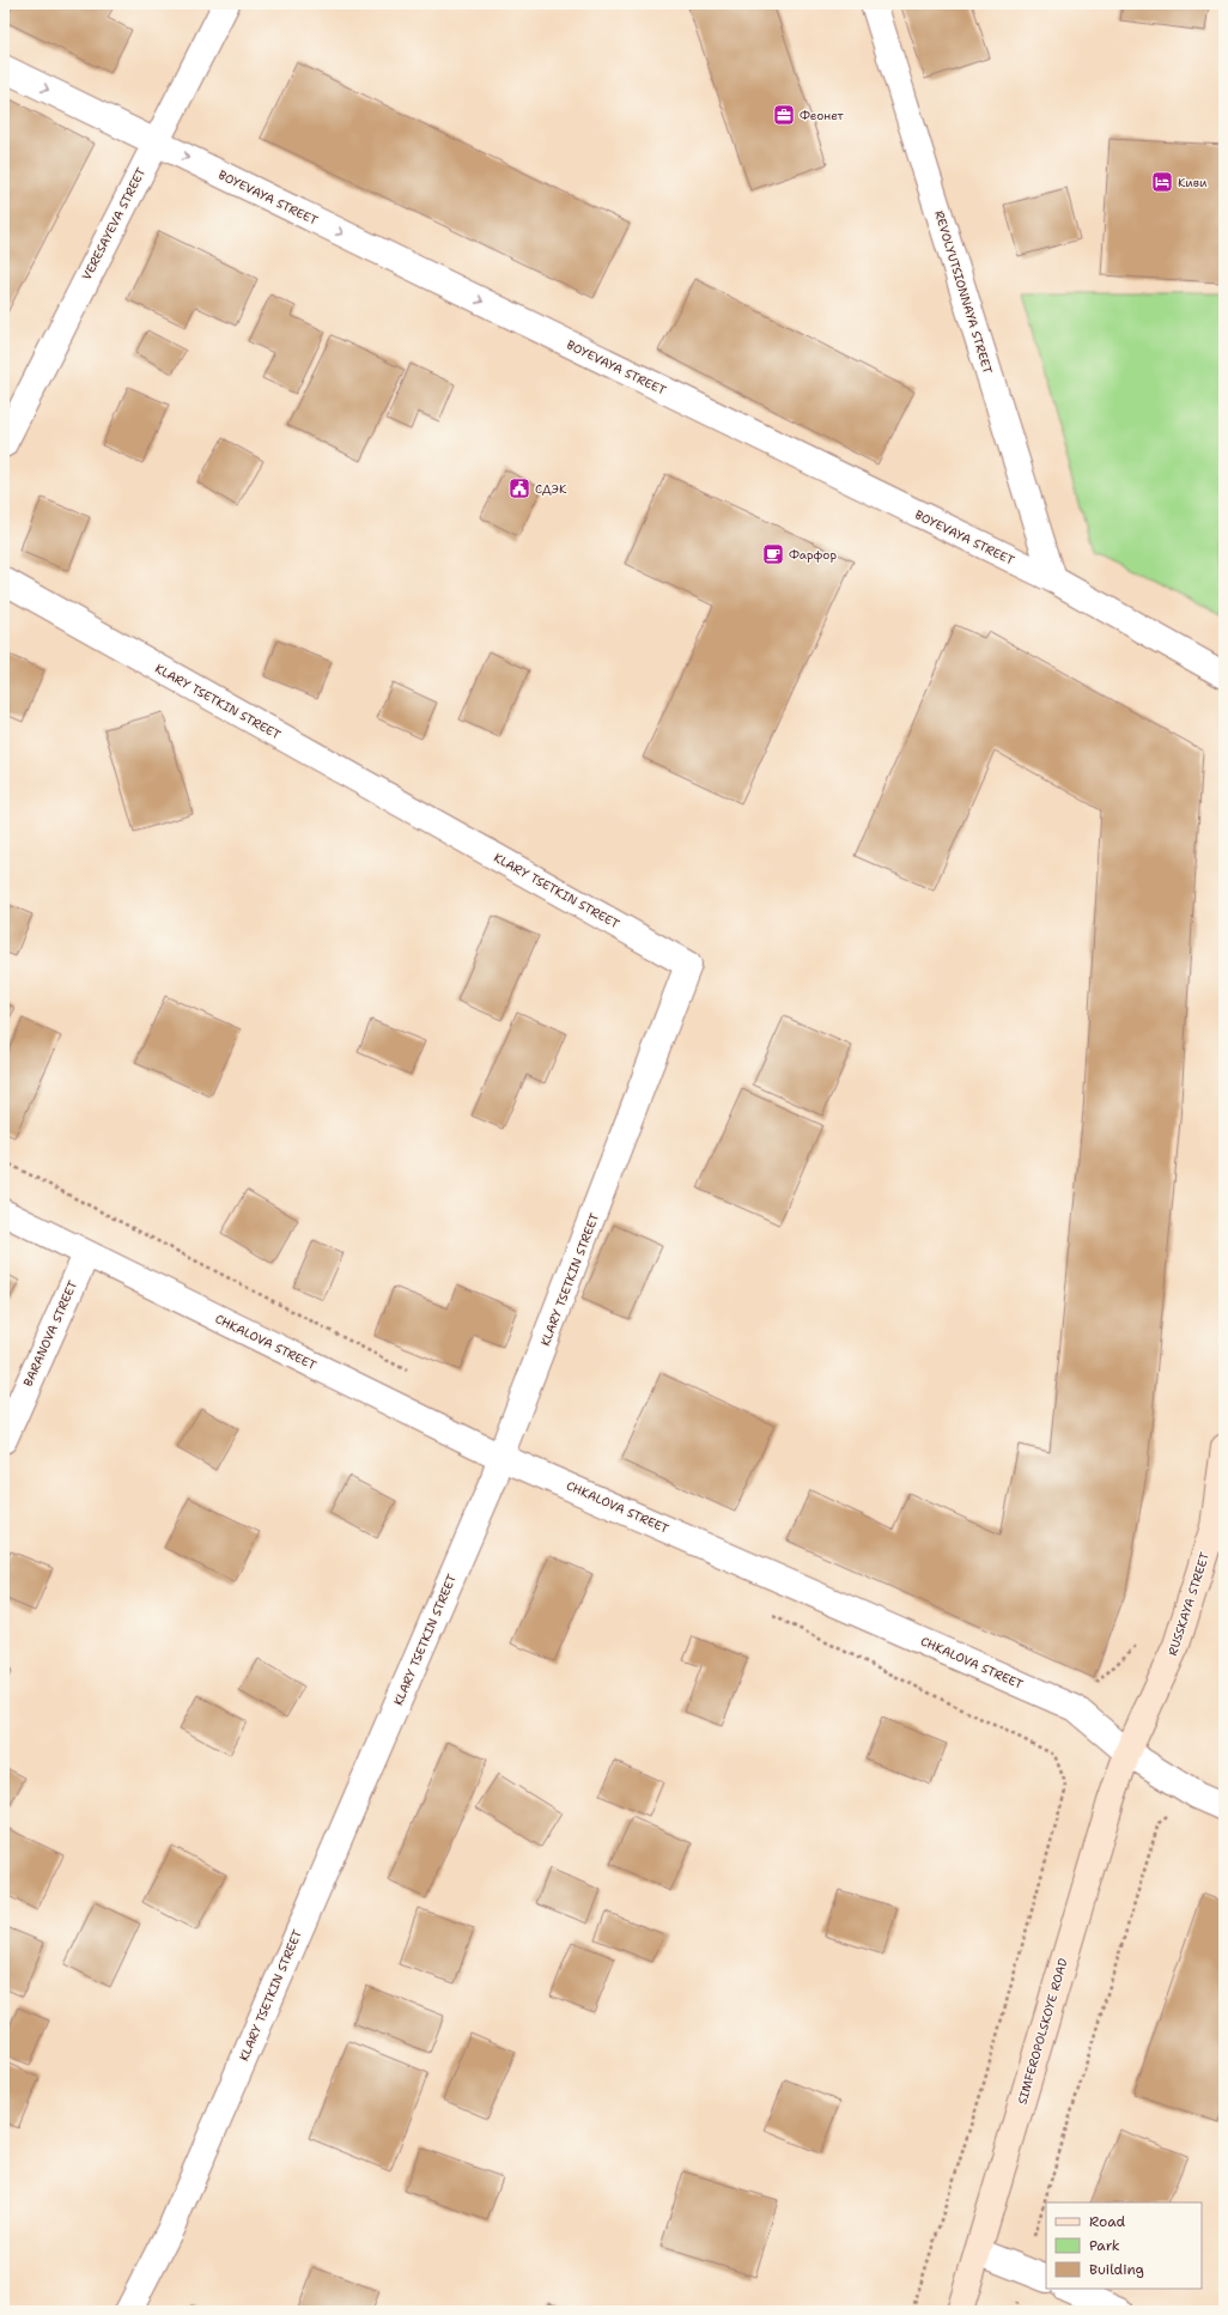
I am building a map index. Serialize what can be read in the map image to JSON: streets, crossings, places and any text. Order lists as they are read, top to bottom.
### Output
{
  "streets": {
    "main road": ["RUSSKAYA STREET", "SIMFEROPOLSKOYE ROAD"],
    "street": [
      "BOYEVAYA STREET",
      "VERESAYEVA STREET",
      "REVOLYUTSIONNAYA STREET",
      "KLARY TSETKIN STREET",
      "BARANOVA STREET",
      "CHKALOVA STREET"
    ]
  },
  "crossings": [
    ["BOYEVAYA STREET", "VERESAYEVA STREET"],
    ["BOYEVAYA STREET", "REVOLYUTSIONNAYA STREET"],
    ["KLARY TSETKIN STREET", "CHKALOVA STREET"],
    ["BARANOVA STREET", "CHKALOVA STREET"],
    ["CHKALOVA STREET", "RUSSKAYA STREET"],
    ["CHKALOVA STREET", "SIMFEROPOLSKOYE ROAD"],
    ["RUSSKAYA STREET", "SIMFEROPOLSKOYE ROAD"]
  ],
  "one_way": ["BOYEVAYA STREET"],
  "places": {
    "office": ["Феонет"],
    "hotel": ["Киви"],
    "public building": ["СДЭК"],
    "cafe": ["Фарфор"]
  },
  "legend": ["Road", "Park", "Building"]
}
